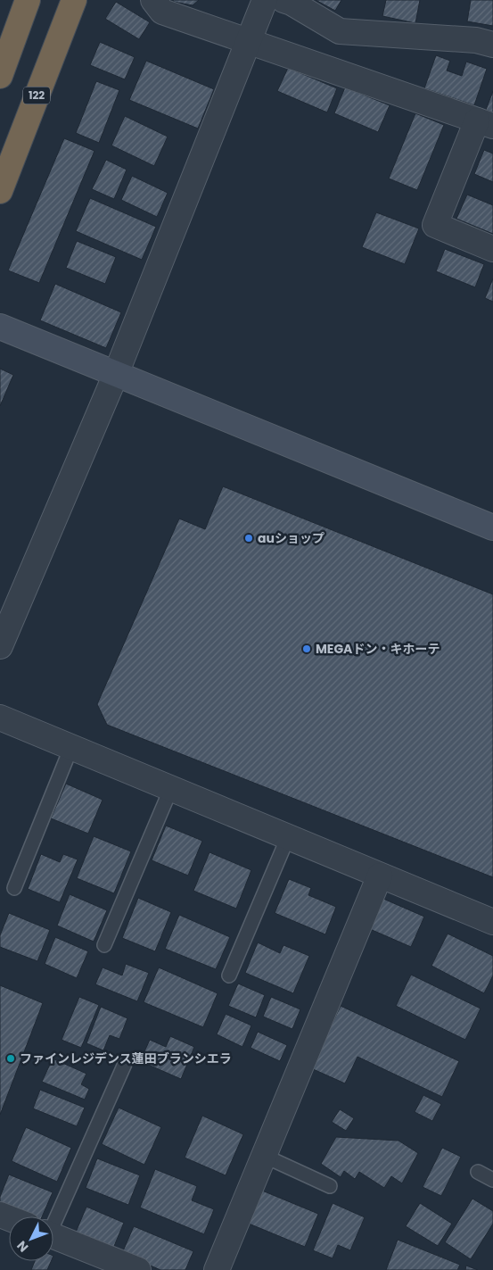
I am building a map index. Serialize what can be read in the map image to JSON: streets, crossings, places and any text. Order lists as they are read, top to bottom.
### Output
{
  "streets": {
    "highway": ["122"]
  },
  "places": ["auショップ", "MEGAドン・キホーテ", "ファインレジデンス蓮田ブランシエラ"],
  "north": "bottom left"
}
